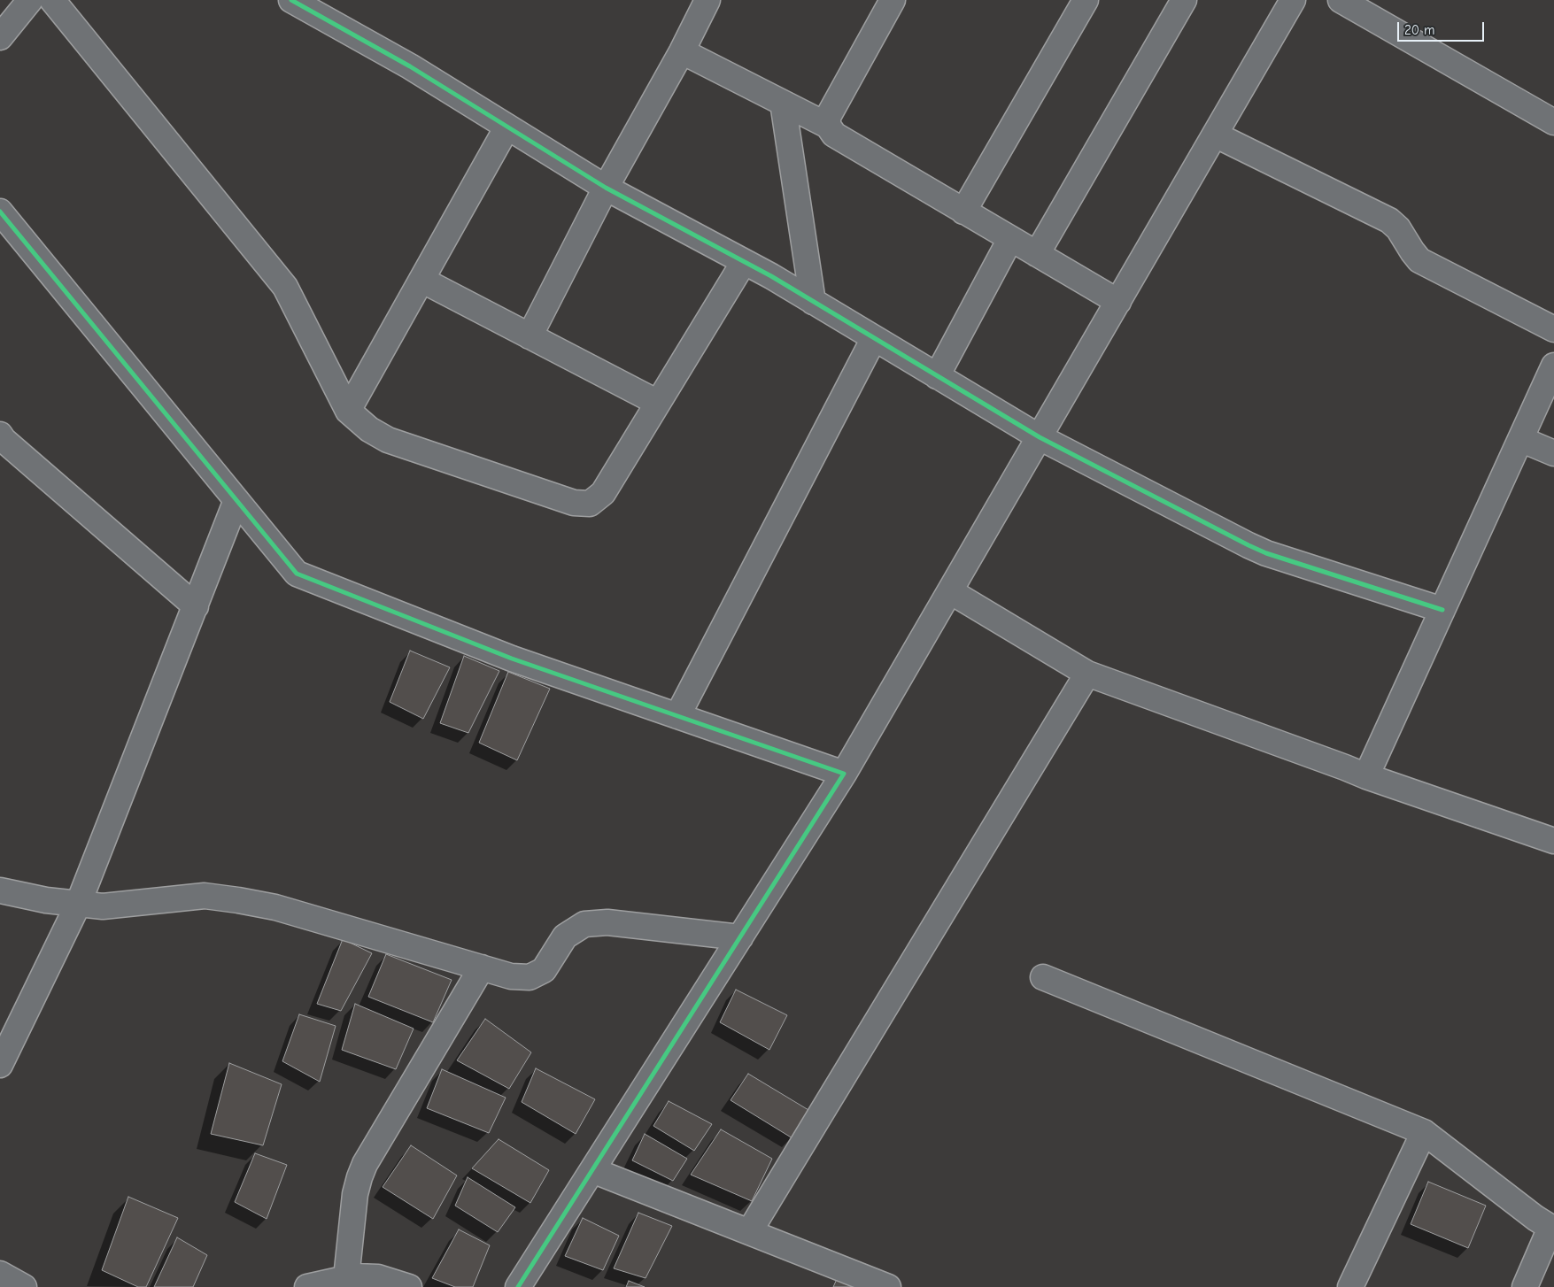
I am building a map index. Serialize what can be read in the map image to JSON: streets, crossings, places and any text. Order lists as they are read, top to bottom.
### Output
{
  "scale_bar": "20 m"
}
